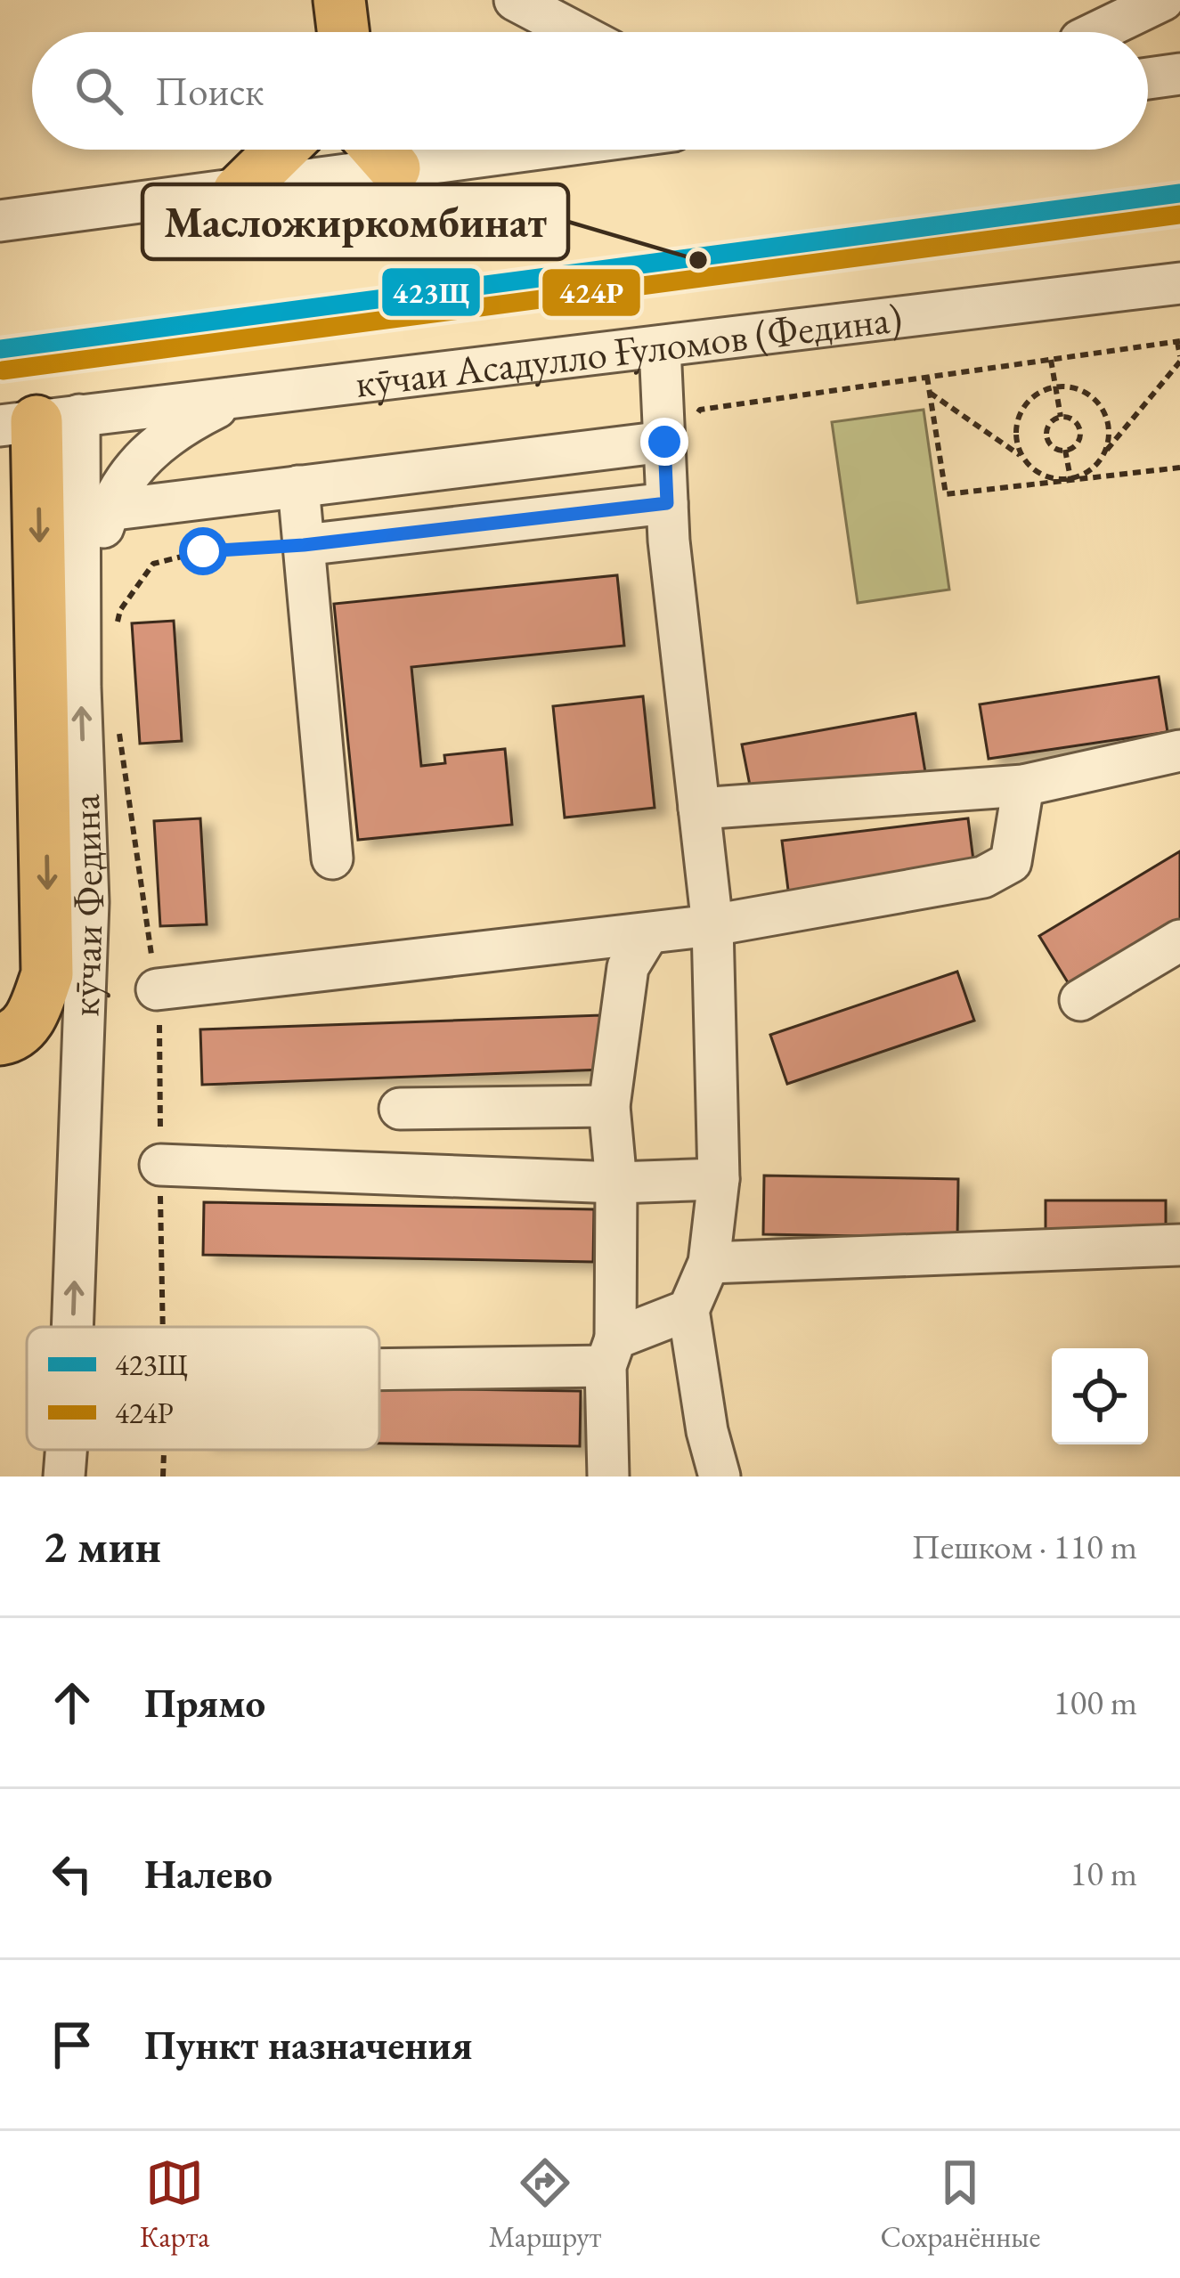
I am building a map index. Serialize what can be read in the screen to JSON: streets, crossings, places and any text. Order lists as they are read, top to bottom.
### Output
{
  "streets": {
    "street": ["кӯчаи Асадулло Ғуломов (Федина)", "кӯчаи Федина"]
  },
  "crossings": [
    ["кӯчаи Асадулло Ғуломов (Федина)", "кӯчаи Федина"]
  ],
  "places": ["Масложиркомбинат"],
  "lines": ["transit line 423Щ", "transit line 424Р"],
  "legend": ["423Щ", "424Р"],
  "page": {
    "search": "Поиск",
    "heading": ["2 мин", "Пешком · 110 m"],
    "list": [
      ["Прямо", "100 m"],
      ["Налево", "10 m"],
      "Пункт назначения"
    ],
    "nav": ["Карта", "Маршрут", "Сохранённые"]
  }
}
